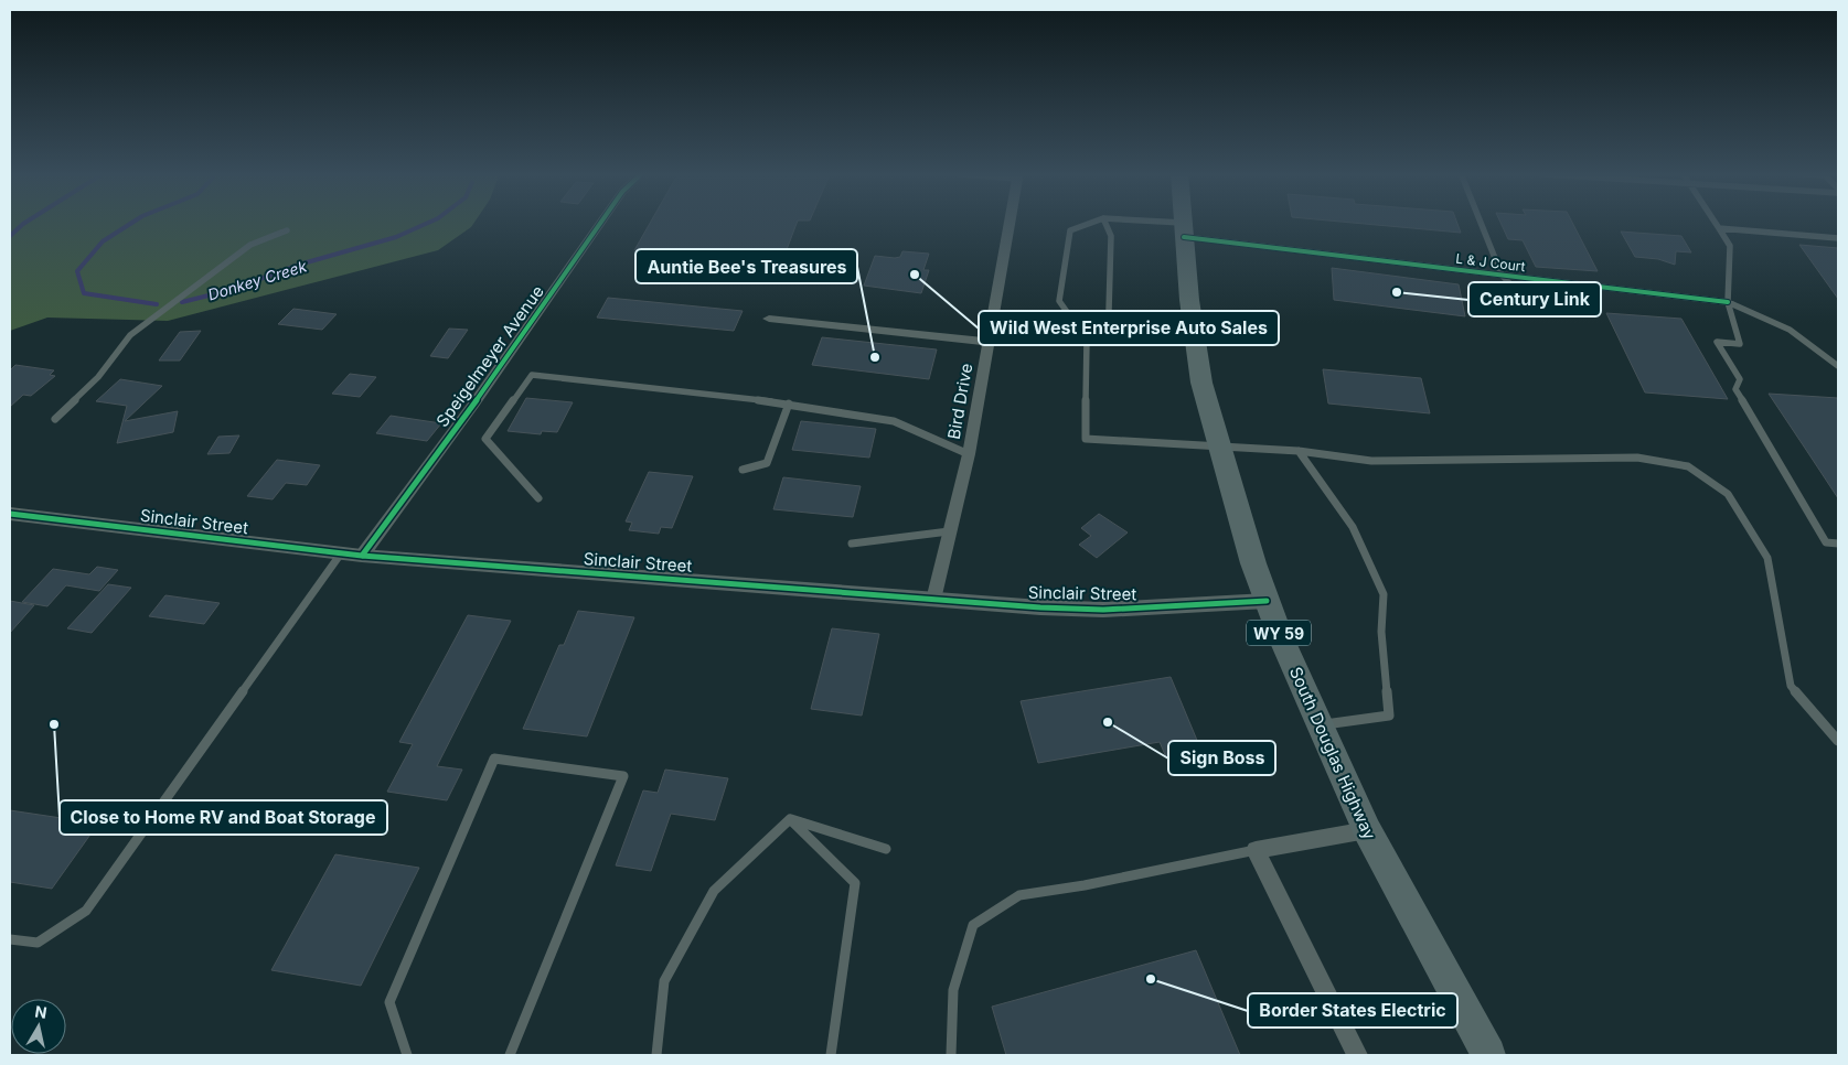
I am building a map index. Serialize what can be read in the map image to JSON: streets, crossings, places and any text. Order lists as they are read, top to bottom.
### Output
{
  "streets": {
    "highway": ["WY 59", "South Douglas Highway"],
    "street": [
      "L & J Court",
      "Speigelmeyer Avenue",
      "Bird Drive",
      "Sinclair Street"
    ]
  },
  "crossings": [
    ["L & J Court", "South Douglas Highway"],
    ["Speigelmeyer Avenue", "Sinclair Street"],
    ["Bird Drive", "Sinclair Street"],
    ["Sinclair Street", "South Douglas Highway"]
  ],
  "water": ["Donkey Creek"],
  "places": [
    "Wild West Enterprise Auto Sales",
    "Century Link",
    "Auntie Bee's Treasures",
    "Sign Boss",
    "Close to Home RV and Boat Storage",
    "Border States Electric"
  ],
  "north": "top"
}
